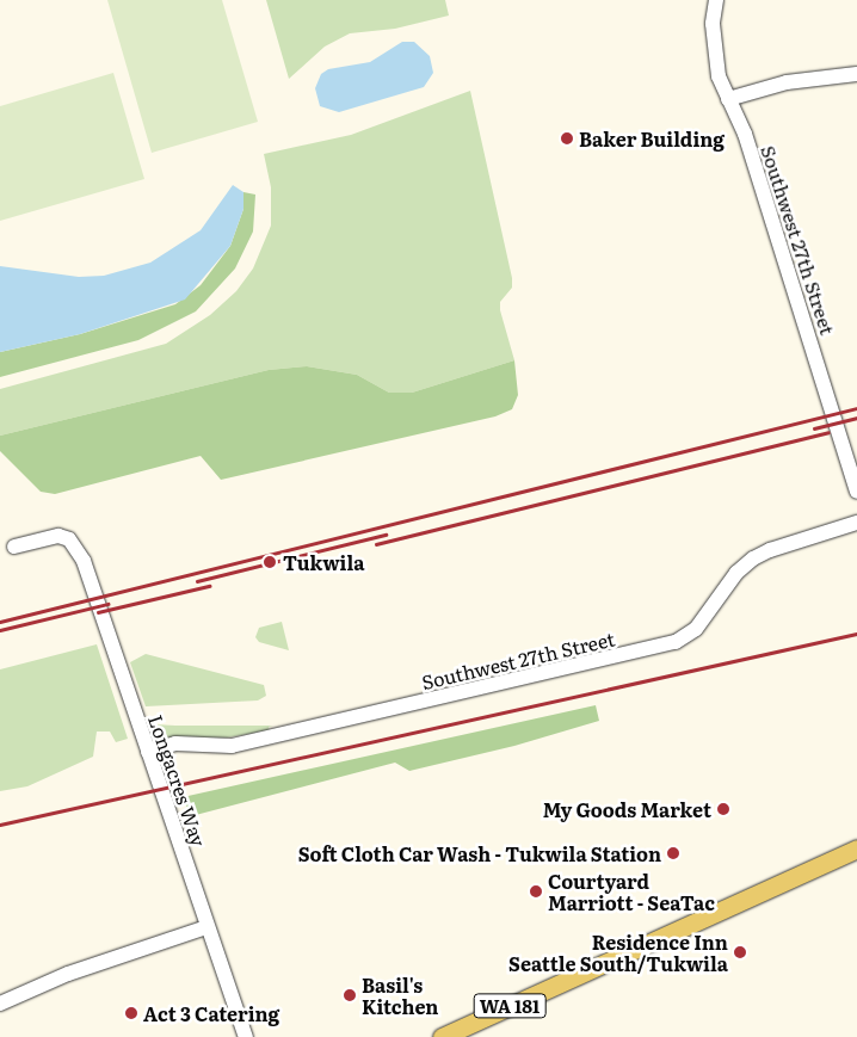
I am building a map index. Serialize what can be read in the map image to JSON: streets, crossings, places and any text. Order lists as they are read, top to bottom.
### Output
{
  "streets": {
    "main road": ["WA 181"],
    "street": ["Southwest 27th Street", "Longacres Way"]
  },
  "crossings": [
    ["Southwest 27th Street", "Longacres Way"]
  ],
  "places": [
    "Baker Building",
    "Tukwila",
    "My Goods Market",
    "Soft Cloth Car Wash - Tukwila Station",
    "Courtyard Marriott - SeaTac",
    "Residence Inn Seattle South/Tukwila",
    "Basil's Kitchen",
    "Act 3 Catering"
  ]
}
